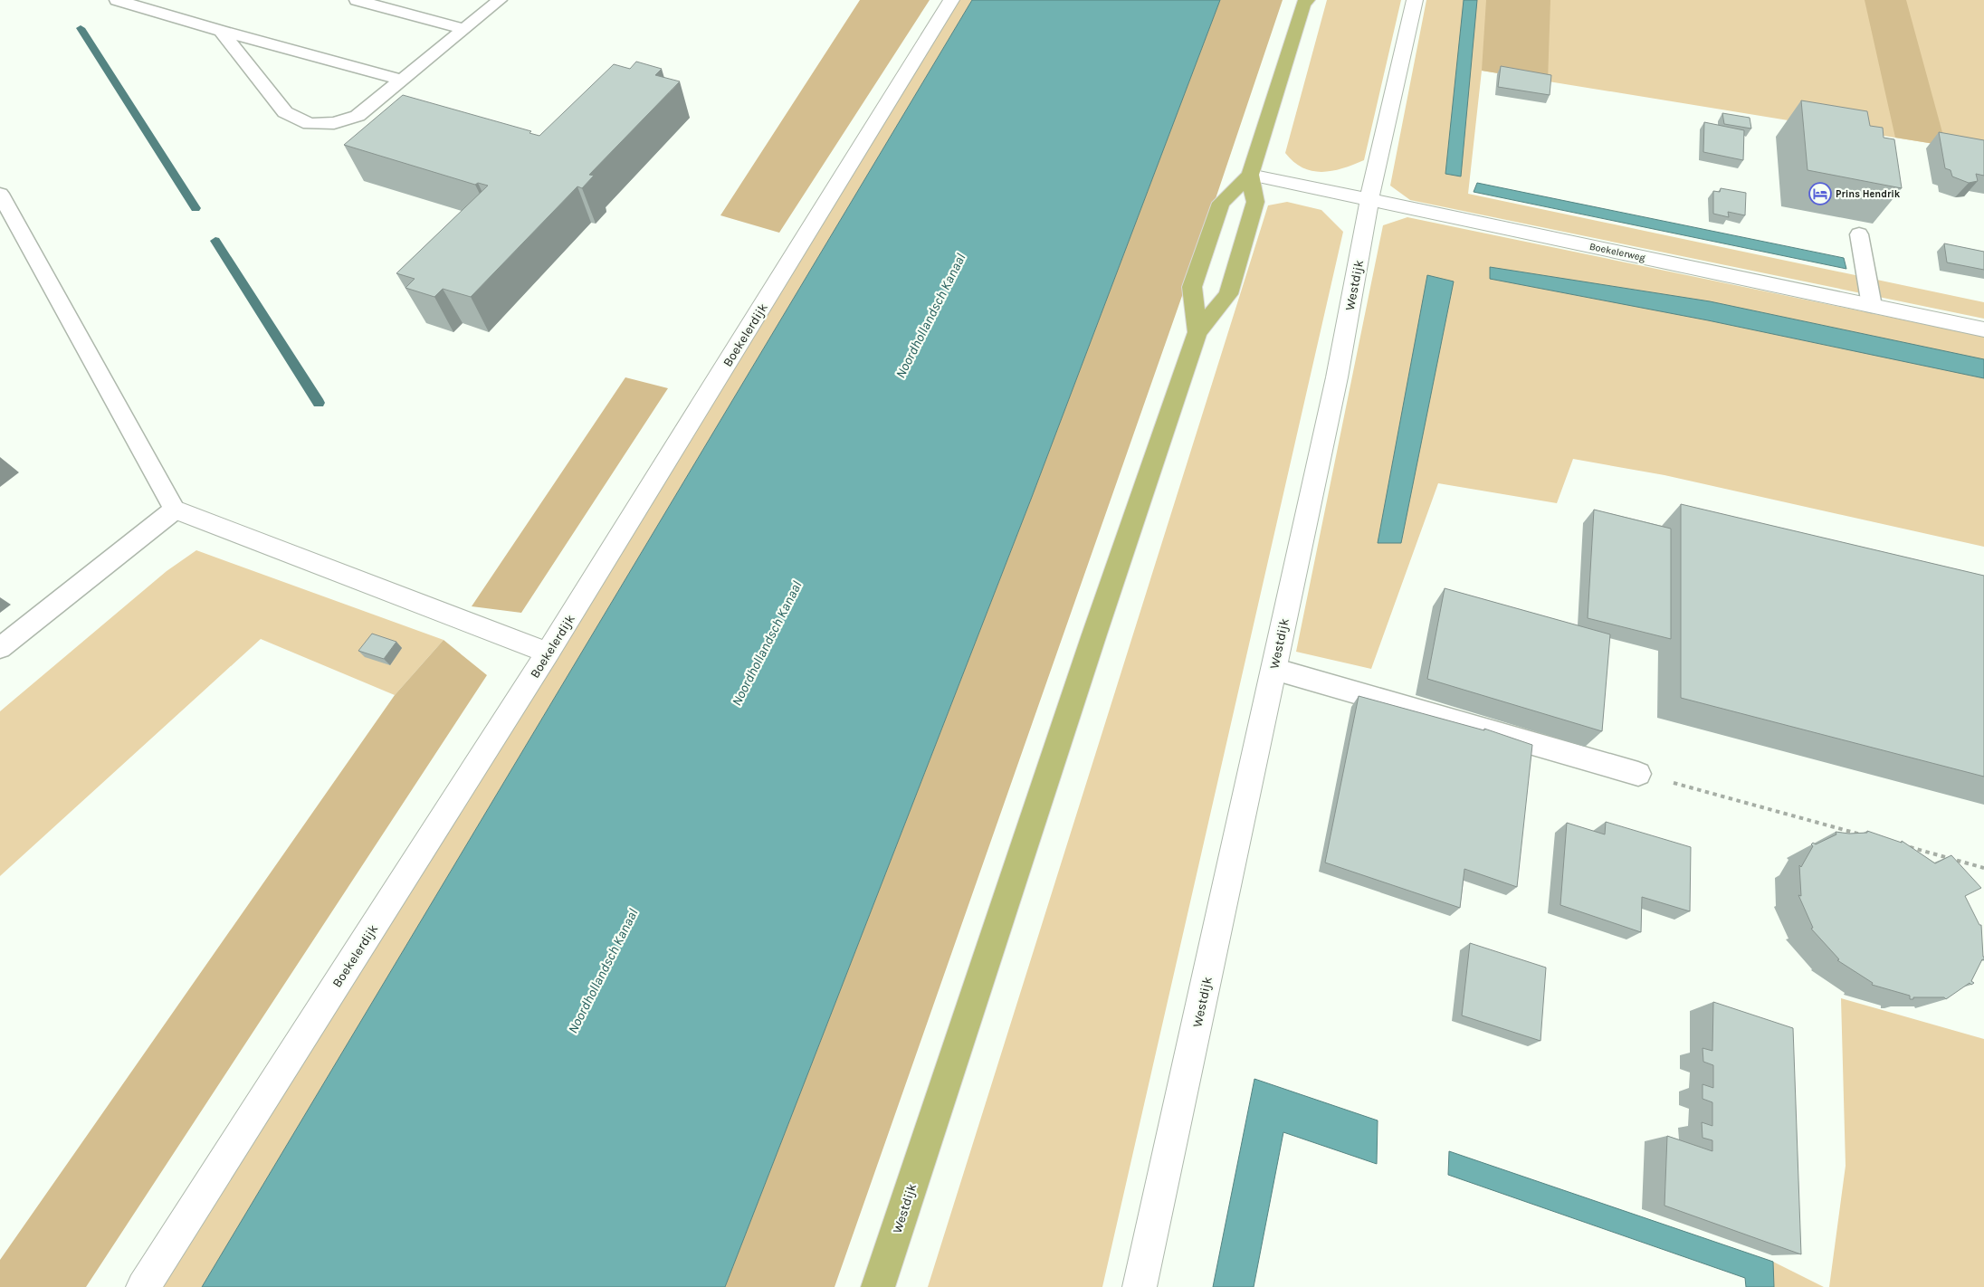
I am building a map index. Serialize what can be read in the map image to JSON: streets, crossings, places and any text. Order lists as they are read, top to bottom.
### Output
{
  "streets": {
    "main road": ["Westdijk"],
    "street": ["Boekelerweg", "Boekelerdijk"]
  },
  "crossings": [
    ["Boekelerweg", "Westdijk"]
  ],
  "water": ["Noordhollandsch Kanaal"],
  "places": {
    "hotel": ["Prins Hendrik"]
  }
}
